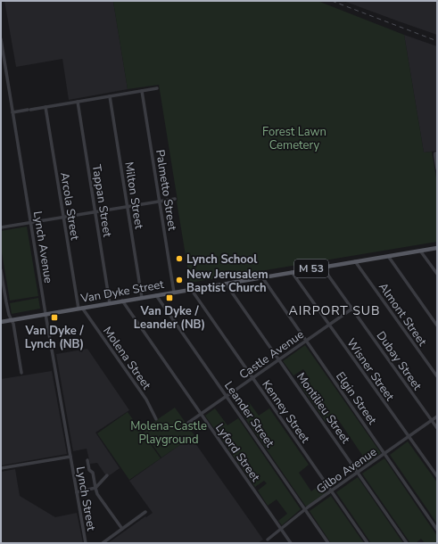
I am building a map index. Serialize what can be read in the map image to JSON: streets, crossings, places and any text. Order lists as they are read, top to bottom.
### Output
{
  "streets": {
    "main road": ["M 53", "Van Dyke Street"],
    "street": [
      "Palmetto Street",
      "Milton Street",
      "Tappan Street",
      "Arcola Street",
      "Lynch Avenue",
      "Almont Street",
      "Castle Avenue",
      "Molena Street",
      "Dubay Street",
      "Wisner Street",
      "Elgin Street",
      "Montilieu Street",
      "Kenney Street",
      "Leander Street",
      "Lyford Street",
      "Gilbo Avenue",
      "Lynch Street"
    ]
  },
  "crossings": [
    ["Palmetto Street", "Van Dyke Street"],
    ["Milton Street", "Van Dyke Street"],
    ["Tappan Street", "Van Dyke Street"],
    ["Arcola Street", "Van Dyke Street"],
    ["Arcola Street", "Molena Street"],
    ["Lynch Avenue", "Van Dyke Street"],
    ["Lynch Avenue", "Lynch Street"],
    ["Van Dyke Street", "Almont Street"],
    ["Van Dyke Street", "Molena Street"],
    ["Van Dyke Street", "Dubay Street"],
    ["Van Dyke Street", "Wisner Street"],
    ["Van Dyke Street", "Elgin Street"],
    ["Van Dyke Street", "Montilieu Street"],
    ["Van Dyke Street", "Kenney Street"],
    ["Van Dyke Street", "Leander Street"],
    ["Van Dyke Street", "Lyford Street"],
    ["Castle Avenue", "Dubay Street"],
    ["Castle Avenue", "Wisner Street"],
    ["Castle Avenue", "Elgin Street"],
    ["Castle Avenue", "Montilieu Street"],
    ["Castle Avenue", "Kenney Street"],
    ["Castle Avenue", "Leander Street"],
    ["Castle Avenue", "Lyford Street"],
    ["Dubay Street", "Gilbo Avenue"],
    ["Wisner Street", "Gilbo Avenue"],
    ["Elgin Street", "Gilbo Avenue"],
    ["Montilieu Street", "Gilbo Avenue"],
    ["Kenney Street", "Gilbo Avenue"],
    ["Leander Street", "Gilbo Avenue"],
    ["Lyford Street", "Gilbo Avenue"]
  ],
  "districts": ["AIRPORT SUB"],
  "parks": ["Forest Lawn Cemetery", "Molena-Castle Playground"],
  "places": {
    "other": ["Lynch School", "New Jerusalem Baptist Church"],
    "transit": ["Van Dyke / Leander (NB)", "Van Dyke / Lynch (NB)"]
  }
}
